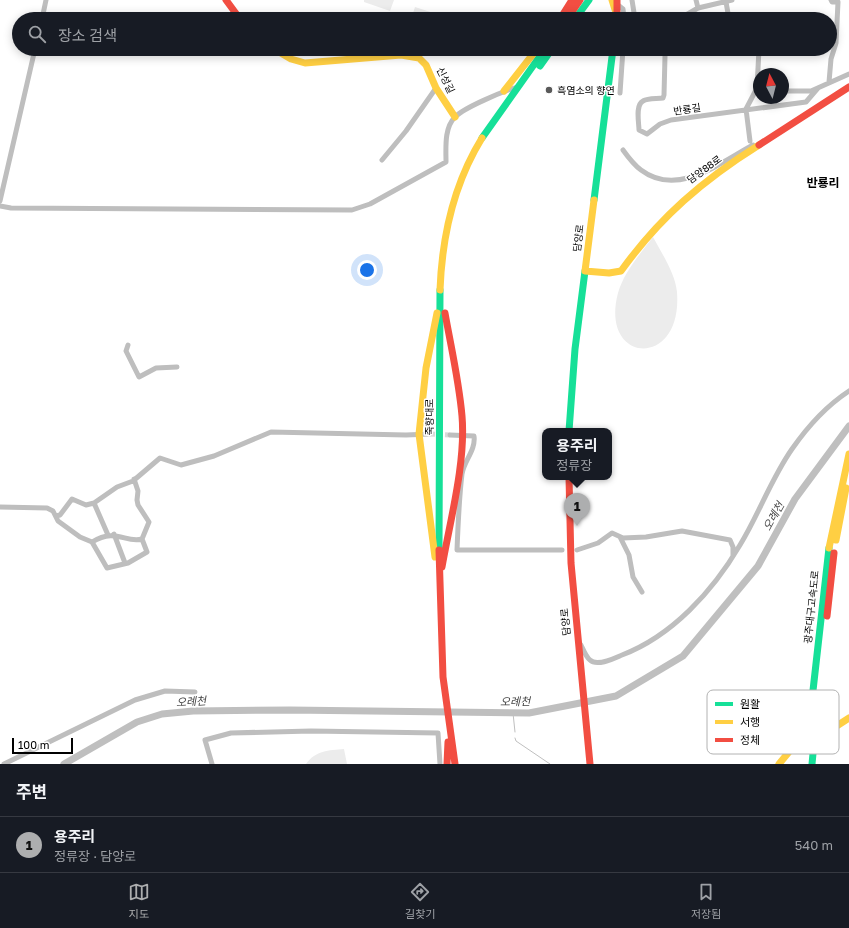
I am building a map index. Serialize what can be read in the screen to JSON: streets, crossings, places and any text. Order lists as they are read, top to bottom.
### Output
{
  "streets": {
    "main road": [
      "신성길",
      "담양88로",
      "담양로",
      "죽향대로",
      "광주대구고속도로"
    ],
    "street": ["반룡길"]
  },
  "crossings": [
    ["담양88로", "담양로"]
  ],
  "districts": ["반룡리"],
  "water": ["오례천"],
  "places": ["흑염소의 향연"],
  "legend": ["원활", "서행", "정체"],
  "scale_bar": "100 m",
  "north": "top",
  "page": {
    "search": "장소 검색",
    "popup": ["용주리", "정류장"],
    "pins": "1",
    "scale": "100 m",
    "heading": "주변",
    "list": [
      {
        "mark": "1",
        "name": "용주리",
        "note": "정류장 · 담양로",
        "value": "540 m"
      }
    ],
    "nav": ["지도", "길찾기", "저장됨"]
  }
}
